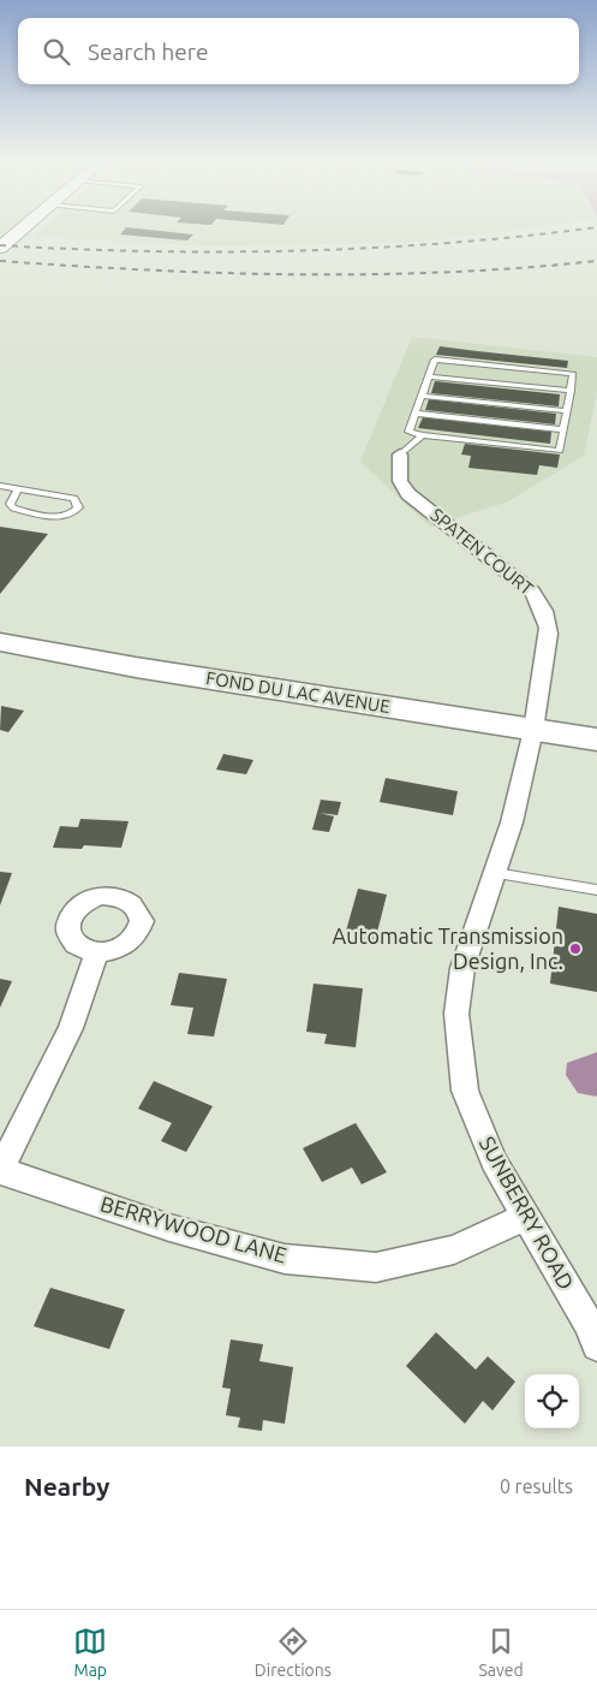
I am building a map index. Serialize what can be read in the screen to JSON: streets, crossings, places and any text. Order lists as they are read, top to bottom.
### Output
{
  "streets": {
    "main road": ["FOND DU LAC AVENUE"],
    "street": ["SPATEN COURT", "SUNBERRY ROAD", "BERRYWOOD LANE"]
  },
  "crossings": [
    ["SPATEN COURT", "FOND DU LAC AVENUE"],
    ["SPATEN COURT", "SUNBERRY ROAD"],
    ["FOND DU LAC AVENUE", "SUNBERRY ROAD"],
    ["SUNBERRY ROAD", "BERRYWOOD LANE"]
  ],
  "places": ["Automatic Transmission Design, Inc."],
  "page": {
    "search": "Search here",
    "heading": ["Nearby", "0 results"],
    "nav": ["Map", "Directions", "Saved"]
  }
}
